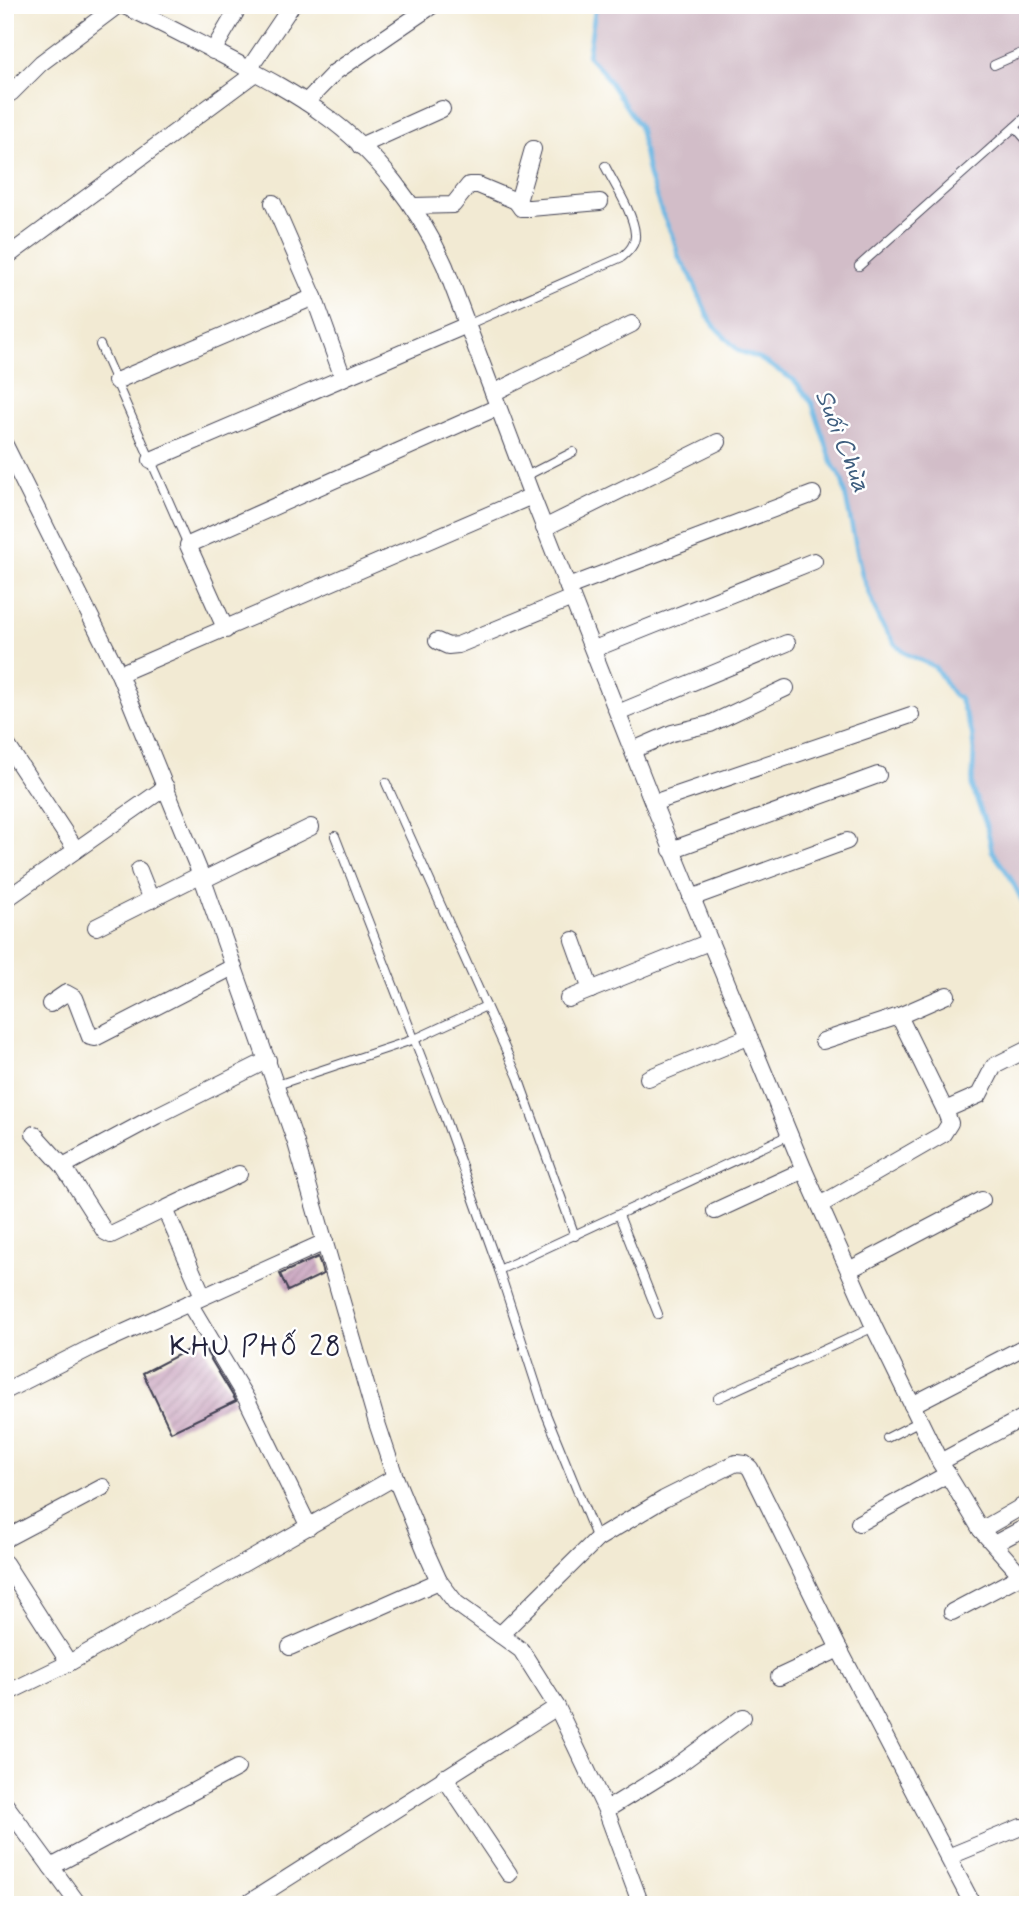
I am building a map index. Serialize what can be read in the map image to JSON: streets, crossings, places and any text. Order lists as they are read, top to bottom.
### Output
{
  "districts": ["KHU PHỐ 28"],
  "water": ["Suối Chùa"]
}
